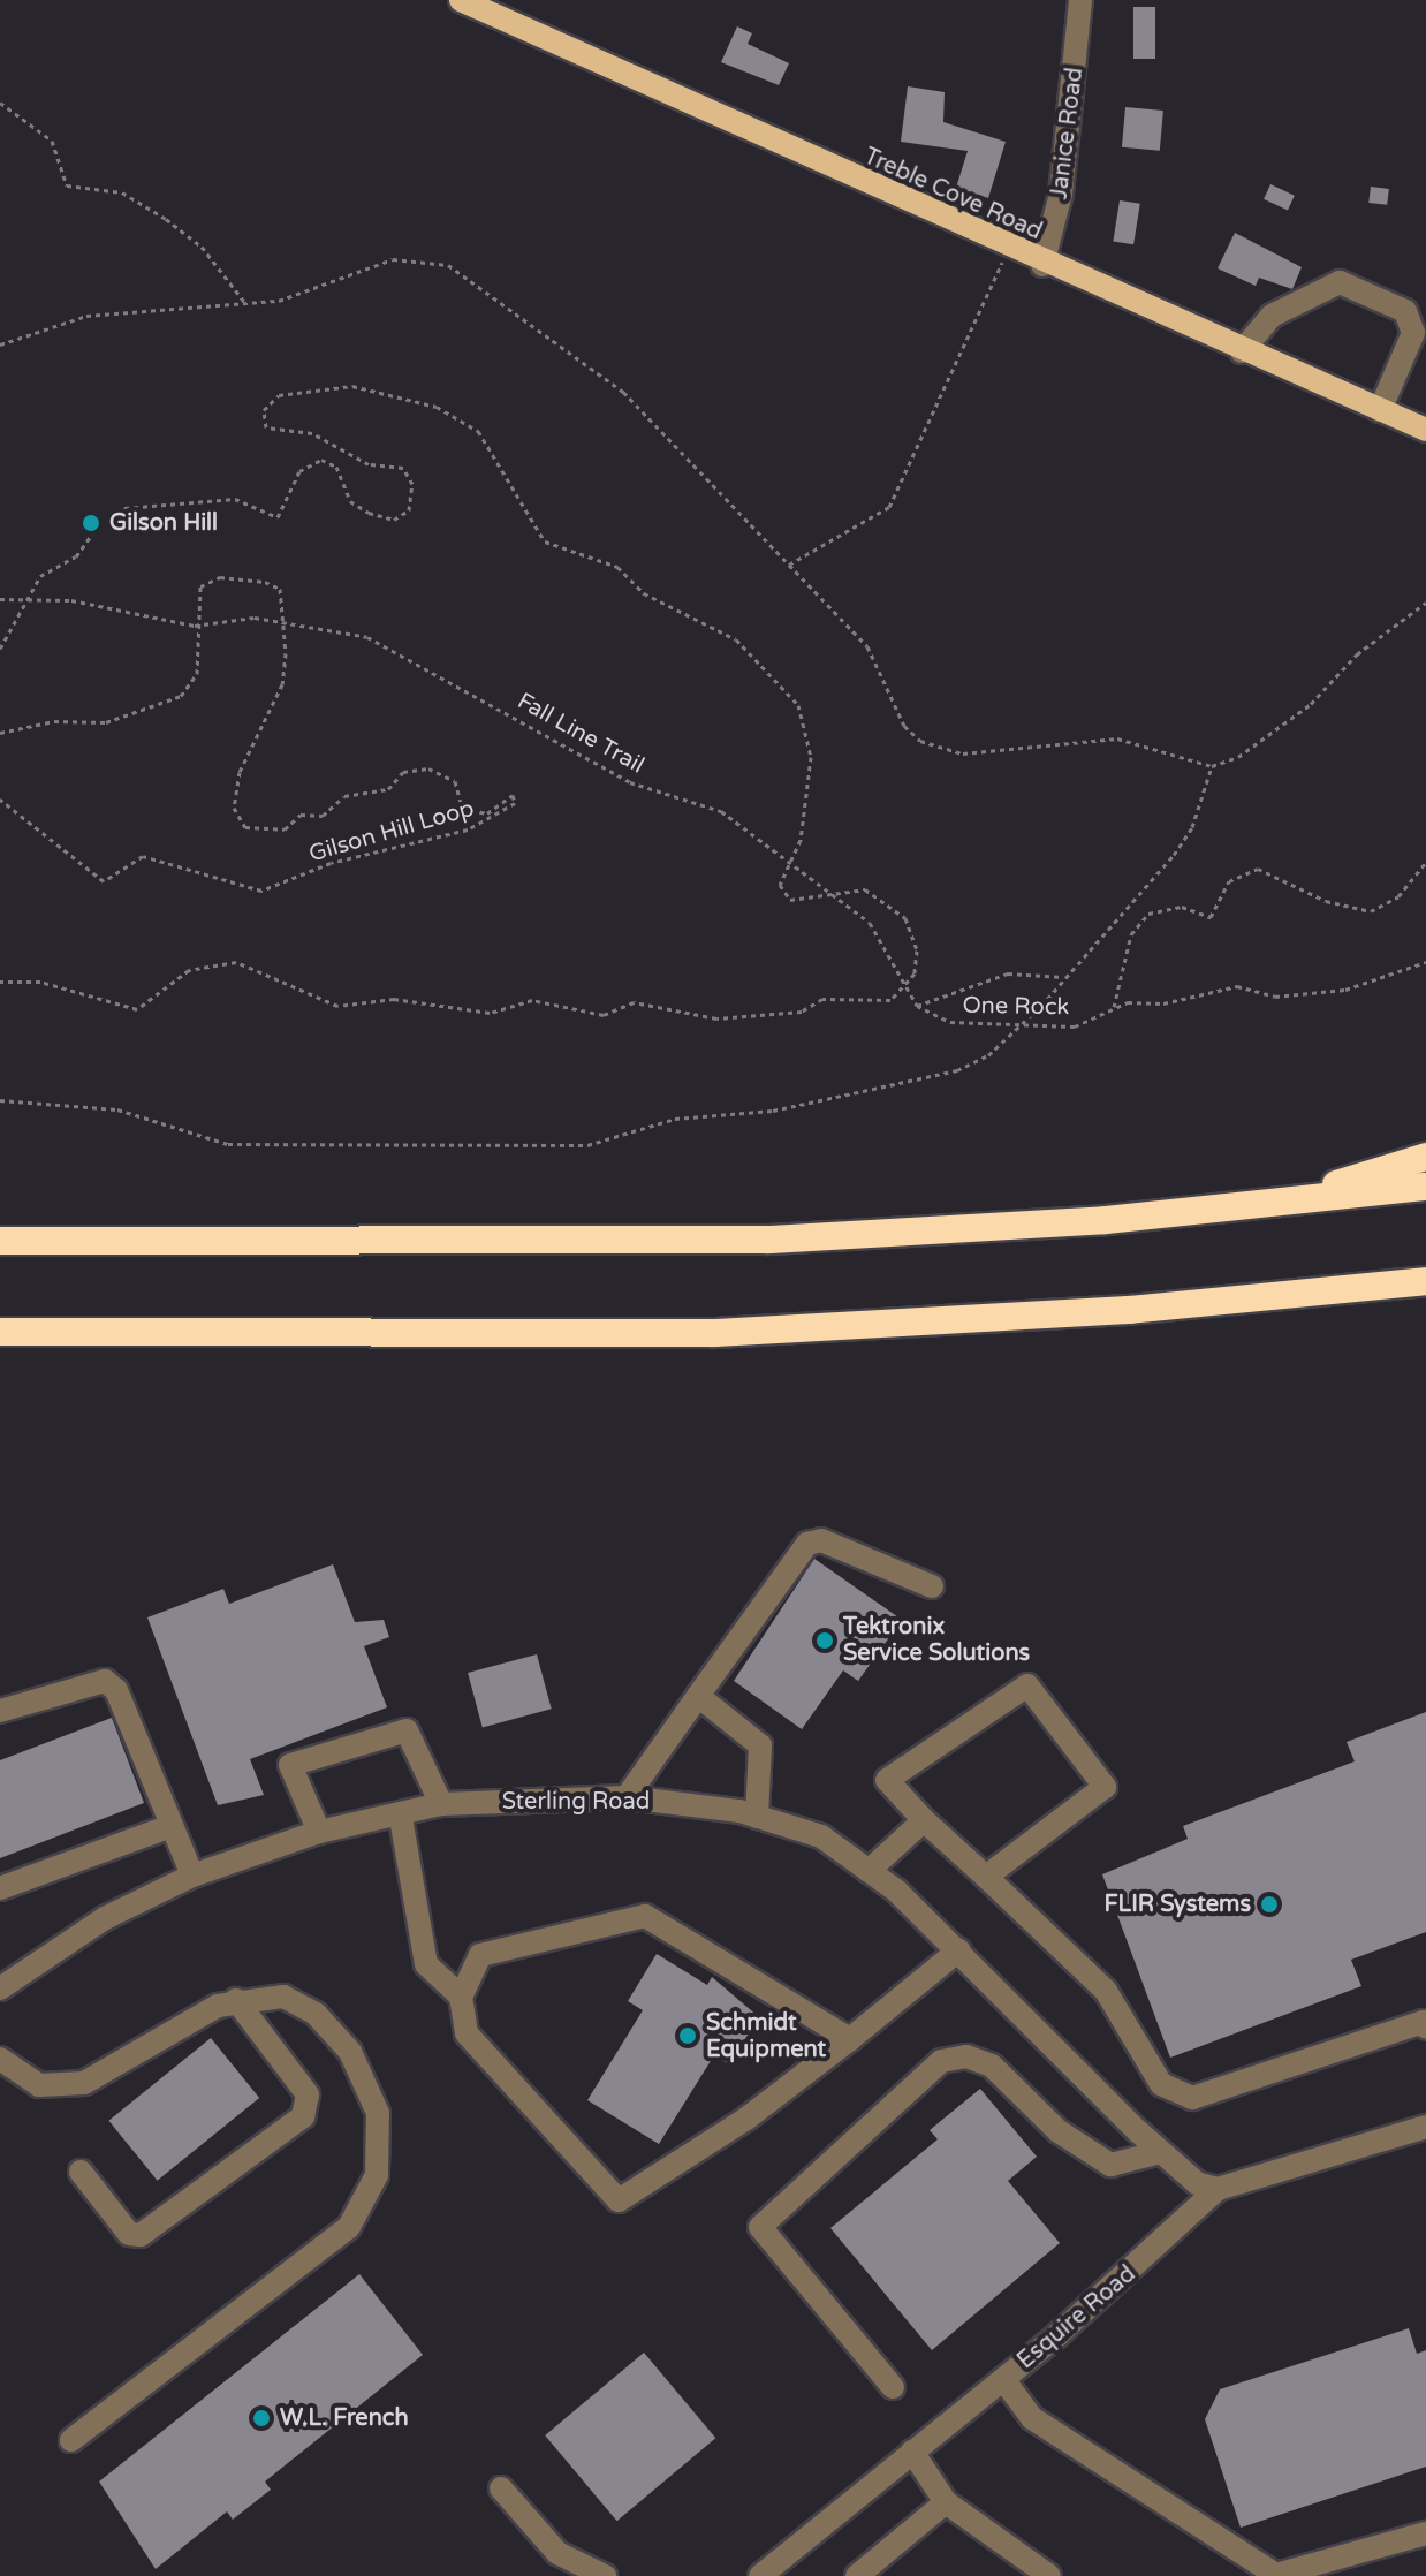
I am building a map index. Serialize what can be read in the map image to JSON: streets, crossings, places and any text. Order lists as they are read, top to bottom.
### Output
{
  "streets": {
    "main road": ["Treble Cove Road"],
    "street": ["Janice Road", "Sterling Road", "Esquire Road"],
    "path": ["Fall Line Trail", "Gilson Hill Loop", "One Rock"]
  },
  "crossings": [
    ["Janice Road", "Treble Cove Road"],
    ["Fall Line Trail", "Gilson Hill Loop"],
    ["Fall Line Trail", "One Rock"],
    ["Sterling Road", "Esquire Road"]
  ],
  "places": [
    "Gilson Hill",
    "Tektronix Service Solutions",
    "FLIR Systems",
    "Schmidt Equipment",
    "W.L. French"
  ]
}
